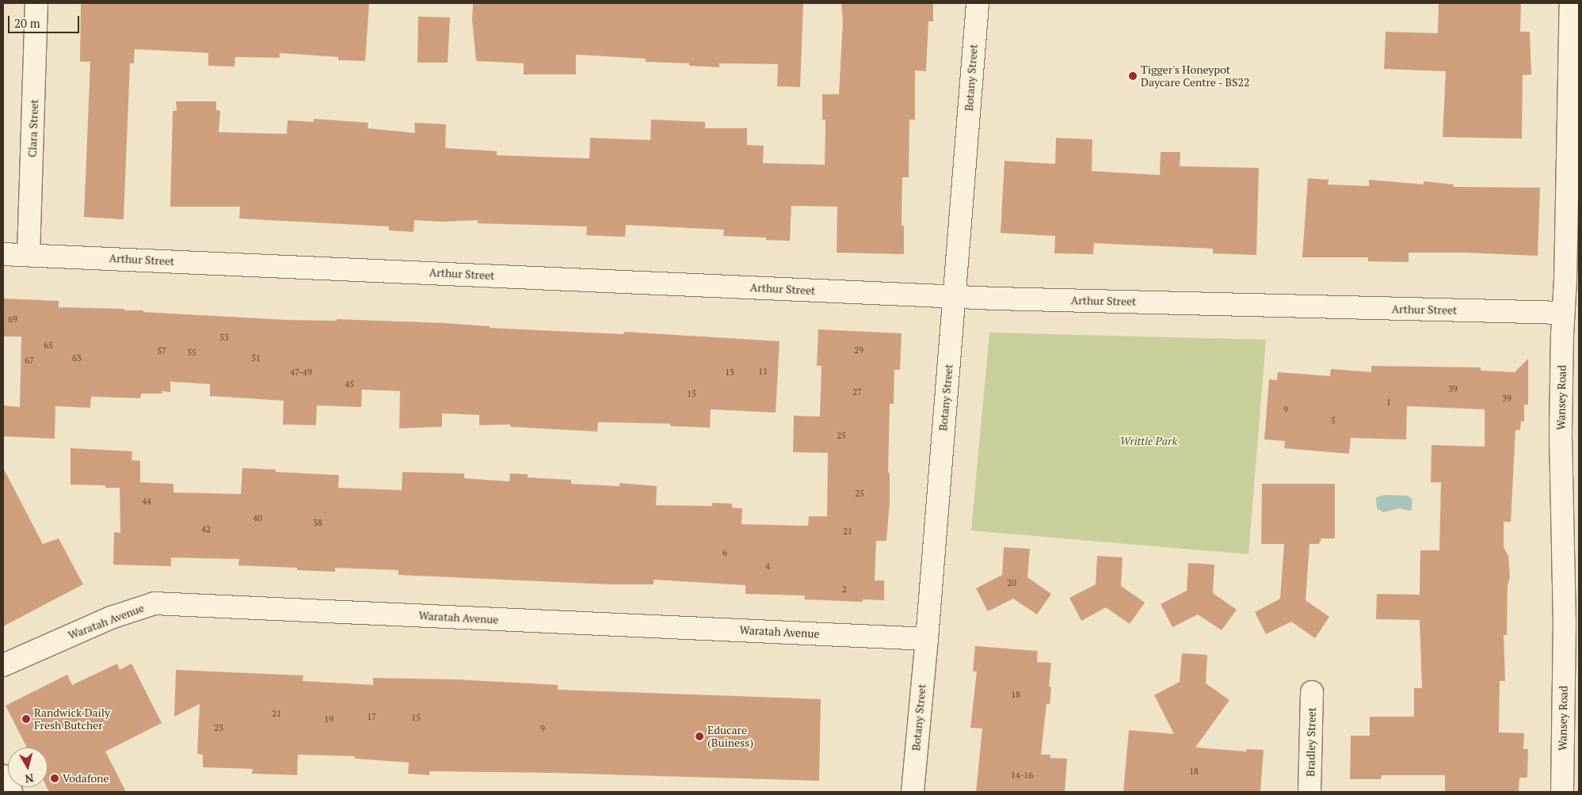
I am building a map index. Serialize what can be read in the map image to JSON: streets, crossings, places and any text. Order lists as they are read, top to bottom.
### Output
{
  "streets": {
    "street": [
      "Botany Street",
      "Clara Street",
      "Arthur Street",
      "Wansey Road",
      "Waratah Avenue",
      "Bradley Street"
    ]
  },
  "crossings": [
    ["Botany Street", "Arthur Street"],
    ["Botany Street", "Waratah Avenue"],
    ["Clara Street", "Arthur Street"],
    ["Arthur Street", "Wansey Road"]
  ],
  "parks": ["Writtle Park"],
  "places": [
    "Tigger's Honeypot Daycare Centre - BS22",
    "Randwick Daily Fresh Butcher",
    "Educare (Buiness)",
    "Vodafone"
  ],
  "house_numbers": [
    "69",
    "53",
    "65",
    "29",
    "57",
    "55",
    "63",
    "51",
    "67",
    "11",
    "47-49",
    "13",
    "45",
    "39",
    "27",
    "15",
    "39",
    "1",
    "9",
    "5",
    "25",
    "25",
    "44",
    "40",
    "38",
    "42",
    "21",
    "6",
    "4",
    "20",
    "2",
    "18",
    "21",
    "17",
    "15",
    "19",
    "23",
    "9",
    "18",
    "14-16"
  ],
  "scale_bar": "20 m",
  "north": "bottom"
}
